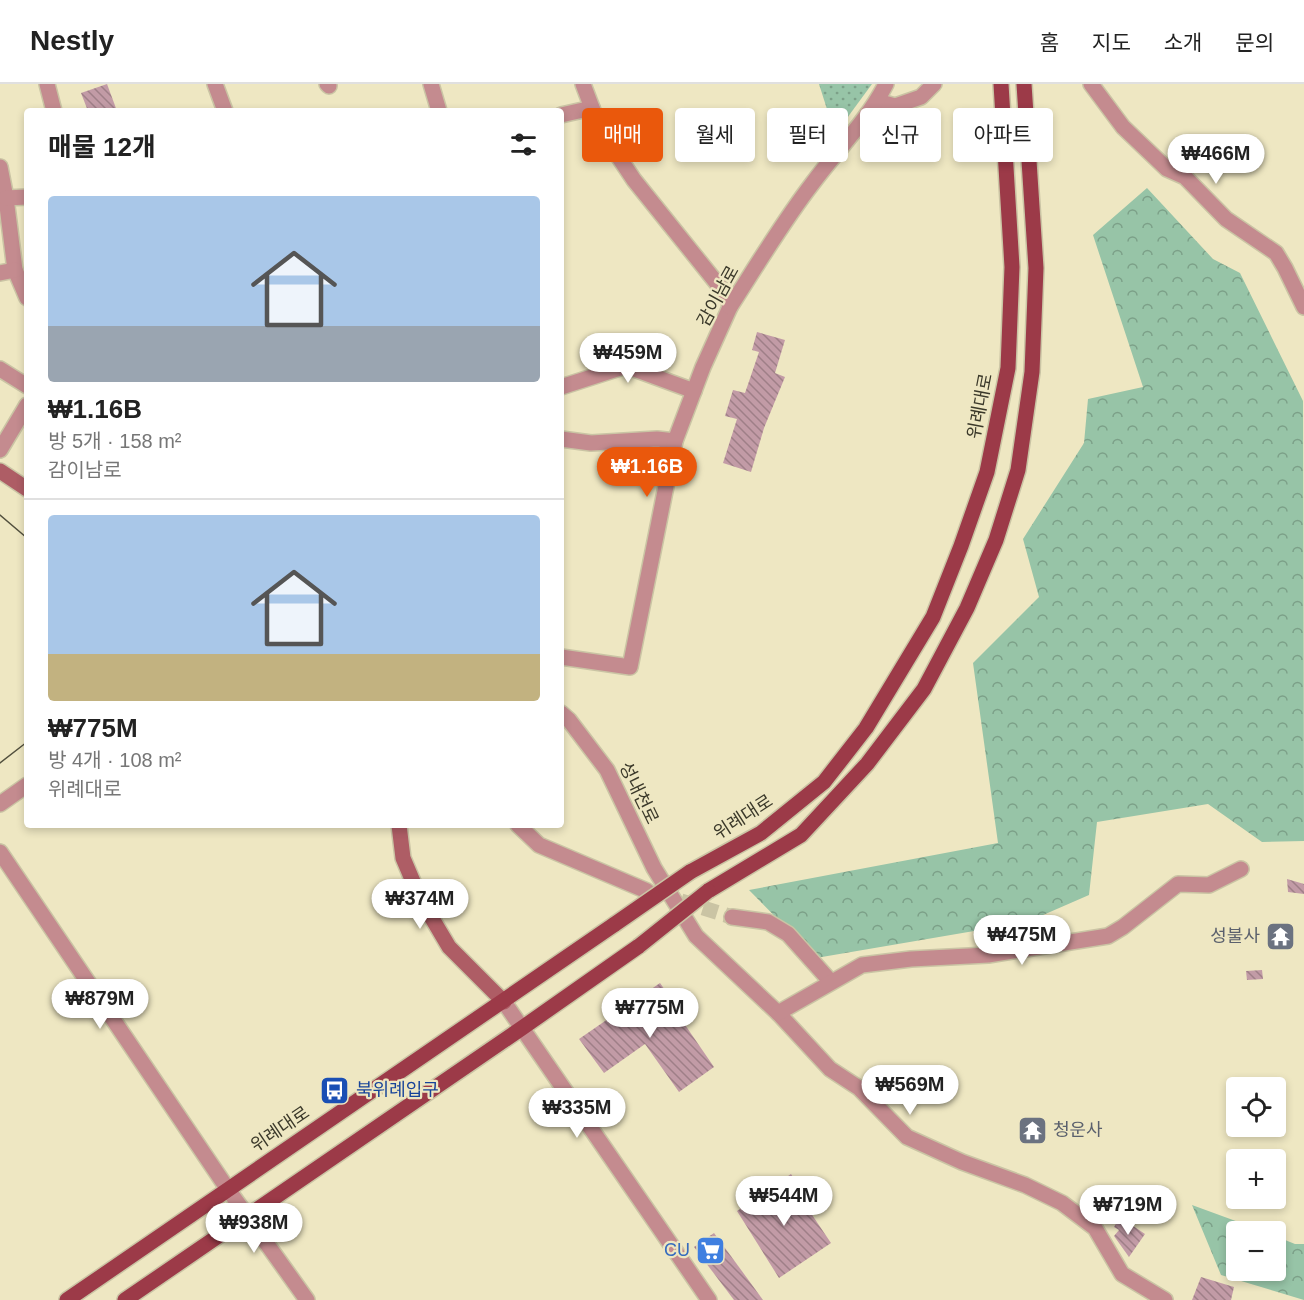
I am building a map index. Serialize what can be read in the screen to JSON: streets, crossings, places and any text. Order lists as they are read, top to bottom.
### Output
{
  "streets": {
    "main road": ["위례대로"],
    "street": ["감이남로", "성내천로"]
  },
  "places": {
    "temple": ["성불사", "청운사"],
    "bus stop": ["북위례입구"],
    "supermarket": ["CU"]
  },
  "page": {
    "header": "Nestly",
    "nav": [
      "홈",
      "지도",
      "소개",
      "문의"
    ],
    "chip": [
      "매매",
      "월세",
      "필터",
      "신규",
      "아파트"
    ],
    "heading": "매물 12개",
    "price": [
      "₩466M",
      "₩459M",
      "₩1.16B",
      "₩374M",
      "₩475M",
      "₩879M",
      "₩775M",
      "₩569M",
      "₩335M",
      "₩544M",
      "₩719M",
      "₩938M"
    ],
    "list": [
      {
        "name": "₩1.16B",
        "note": "방 5개 · 158 m² · 감이남로"
      },
      {
        "name": "₩775M",
        "note": "방 4개 · 108 m² · 위례대로"
      }
    ],
    "map_buttons": ["+", "−"]
  }
}
